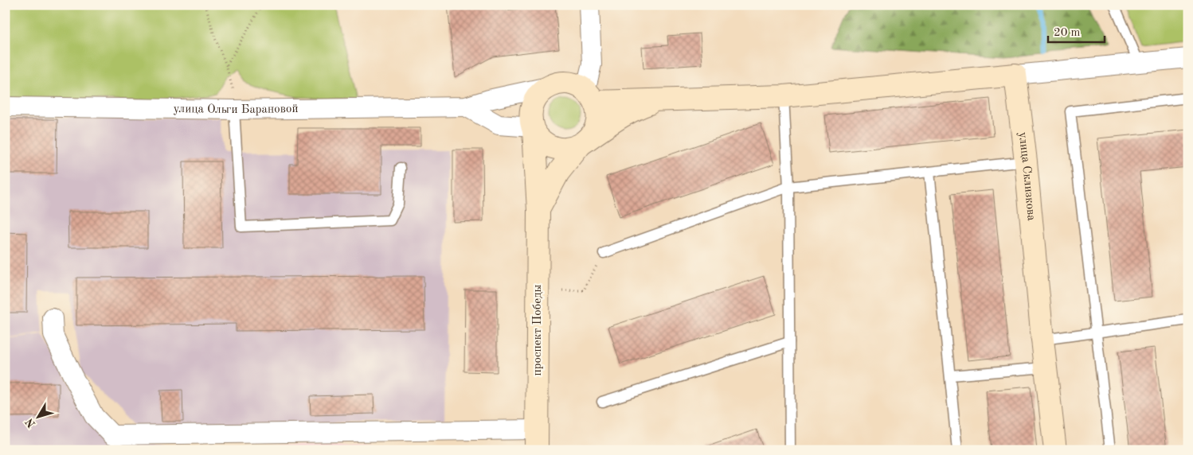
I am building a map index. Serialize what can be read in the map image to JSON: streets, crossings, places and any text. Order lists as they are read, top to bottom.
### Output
{
  "streets": {
    "street": ["улица Ольги Барановой", "улица Склизкова", "проспект Победы"]
  },
  "crossings": [
    ["улица Ольги Барановой", "проспект Победы"]
  ],
  "scale_bar": "20 m",
  "north": "bottom left"
}
